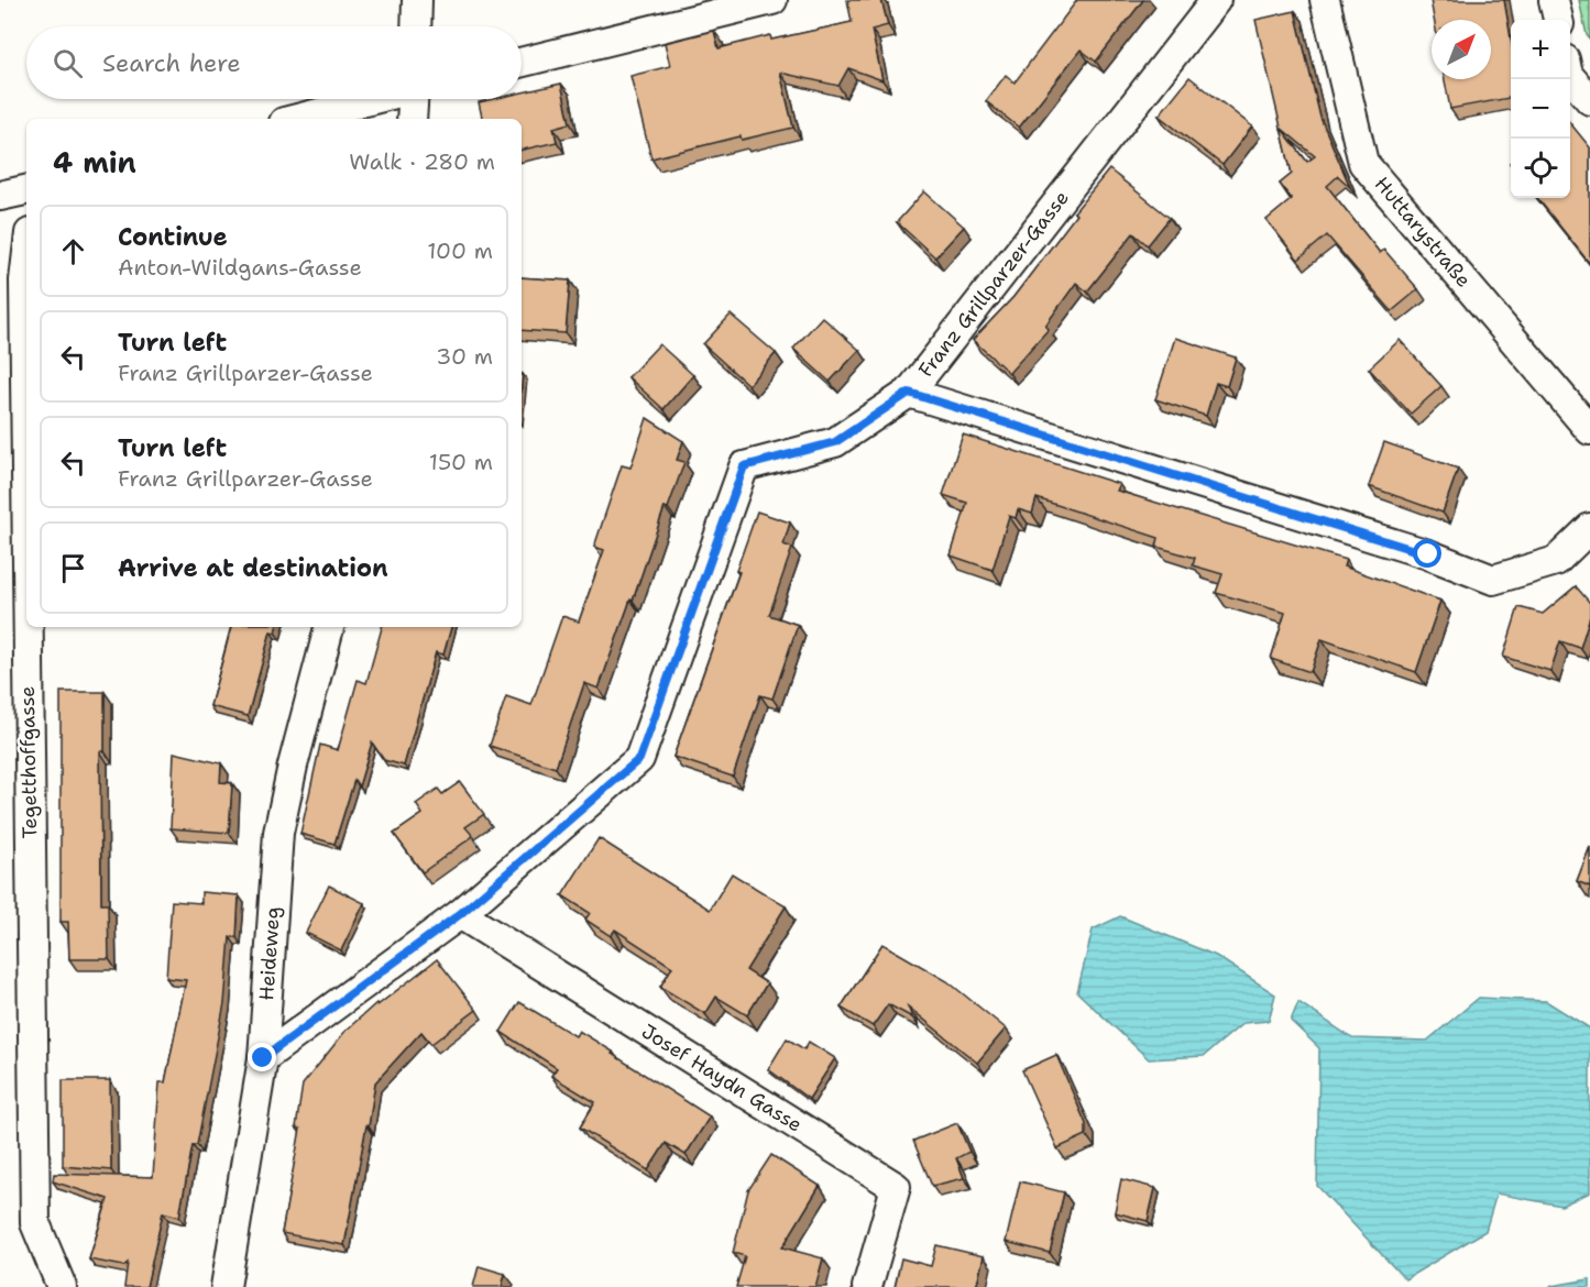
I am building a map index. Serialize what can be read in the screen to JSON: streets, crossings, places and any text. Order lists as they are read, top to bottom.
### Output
{
  "streets": {
    "street": [
      "Huttarystraße",
      "Franz Grillparzer-Gasse",
      "Tegetthoffgasse",
      "Heideweg",
      "Josef Haydn Gasse"
    ]
  },
  "crossings": [
    ["Franz Grillparzer-Gasse", "Heideweg"],
    ["Franz Grillparzer-Gasse", "Josef Haydn Gasse"]
  ],
  "north": "top right",
  "page": {
    "map_buttons": ["+", "−"],
    "search": "Search here",
    "heading": ["4 min", "Walk · 280 m"],
    "list": [
      ["Continue", "Anton-Wildgans-Gasse", "100 m"],
      ["Turn left", "Franz Grillparzer-Gasse", "30 m"],
      ["Turn left", "Franz Grillparzer-Gasse", "150 m"],
      "Arrive at destination"
    ]
  }
}
